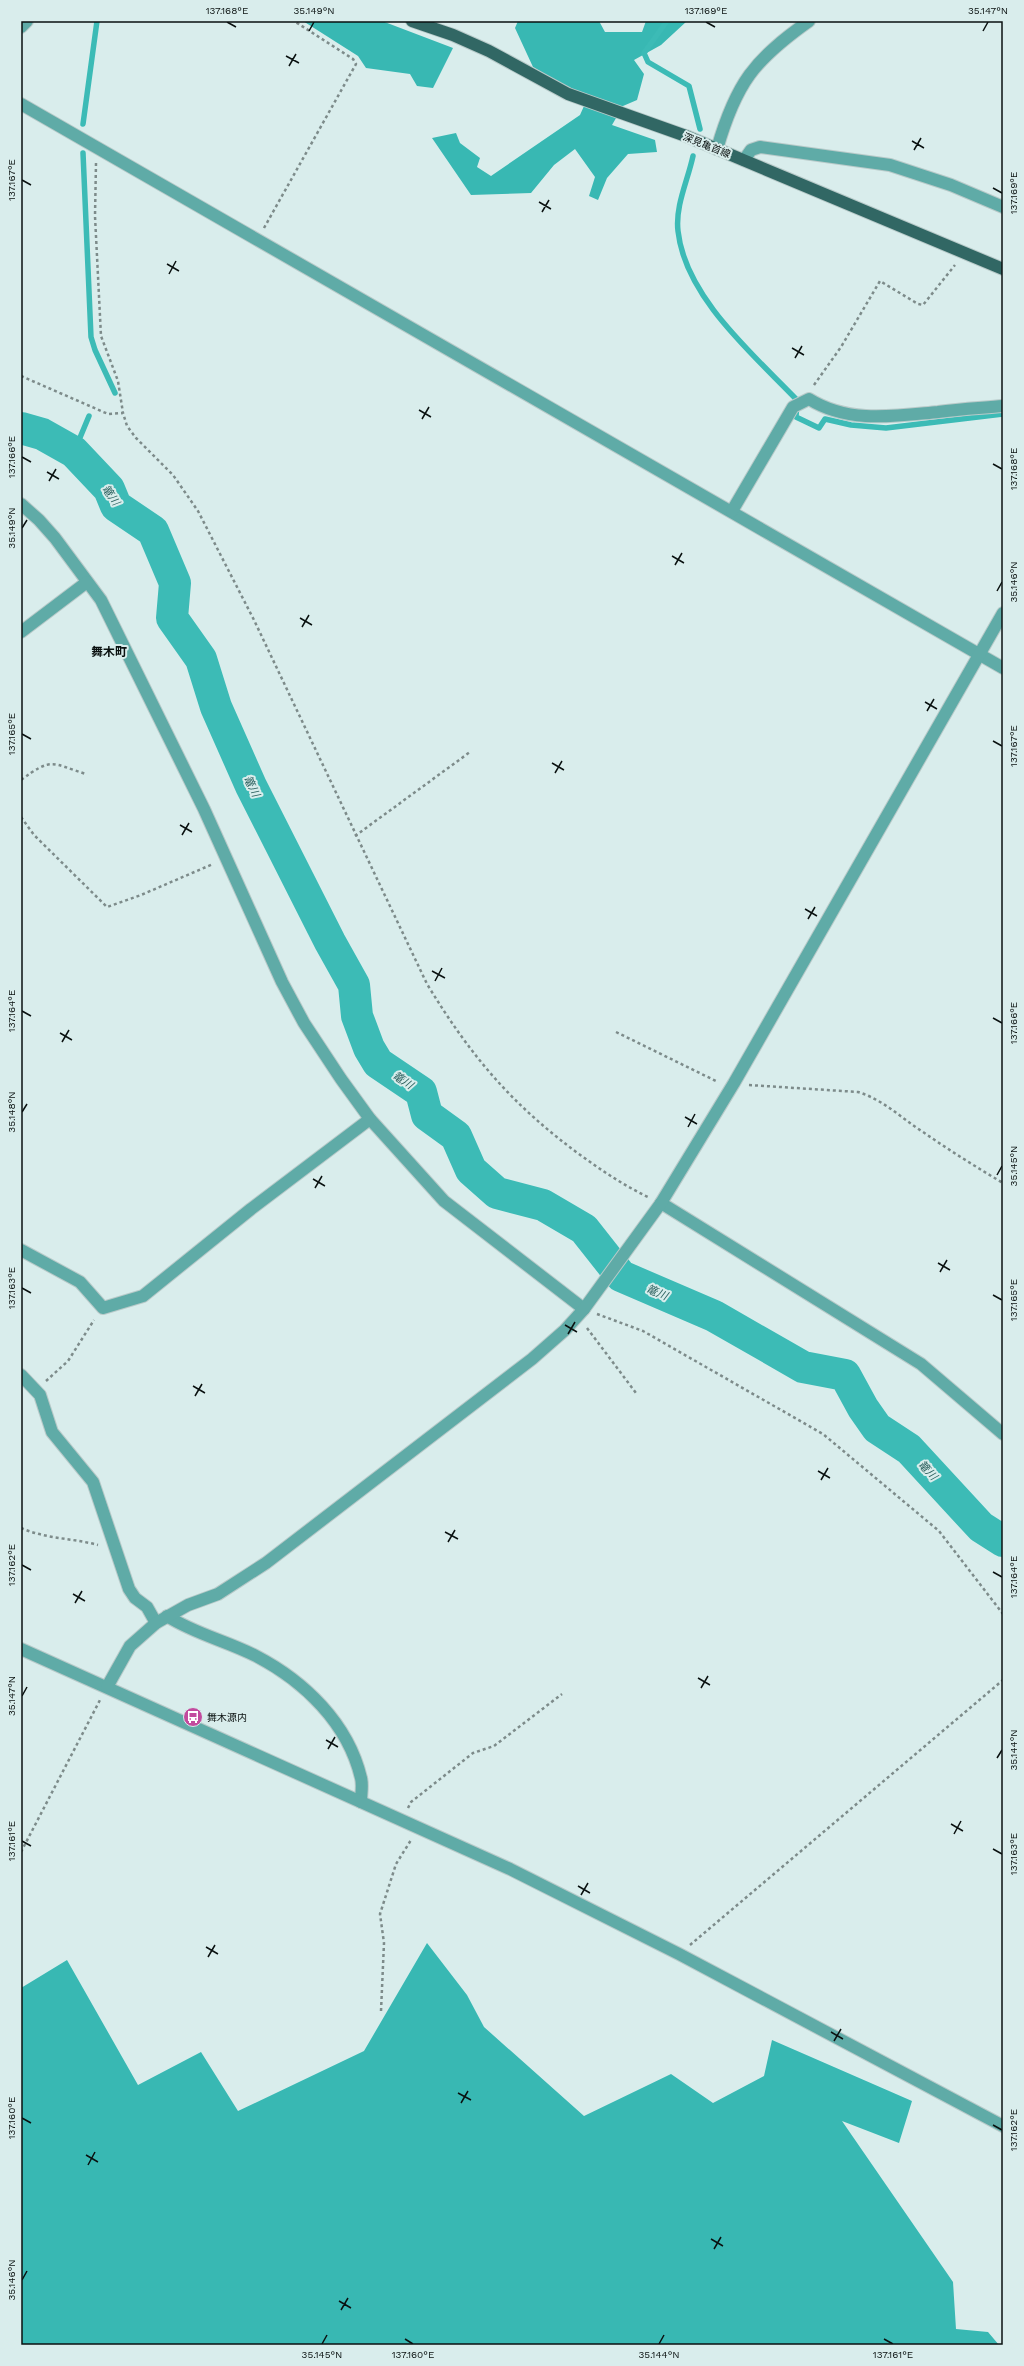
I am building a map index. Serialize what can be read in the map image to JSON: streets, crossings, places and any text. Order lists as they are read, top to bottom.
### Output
{
  "streets": {
    "main road": ["深見亀首線"]
  },
  "districts": ["舞木町"],
  "water": ["篭川"],
  "places": {
    "bus stop": ["舞木源内"]
  },
  "coordinates": [
    "137.168°E",
    "35.149°N",
    "137.169°E",
    "35.147°N",
    "137.167°E",
    "137.166°E",
    "35.146°N",
    "137.165°E",
    "137.164°E",
    "35.148°N",
    "35.145°N",
    "137.163°E",
    "137.162°E",
    "35.144°N",
    "137.161°E",
    "137.160°E"
  ]
}
